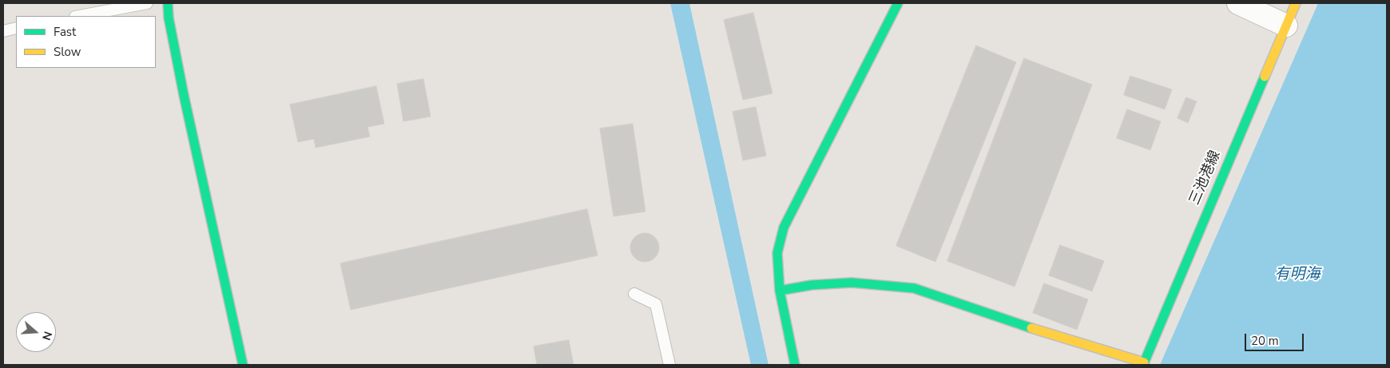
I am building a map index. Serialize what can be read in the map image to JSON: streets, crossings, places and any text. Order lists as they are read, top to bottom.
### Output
{
  "streets": {
    "street": ["三池港線"]
  },
  "water": ["有明海"],
  "legend": ["Fast", "Slow"],
  "scale_bar": "20 m",
  "north": "right"
}
